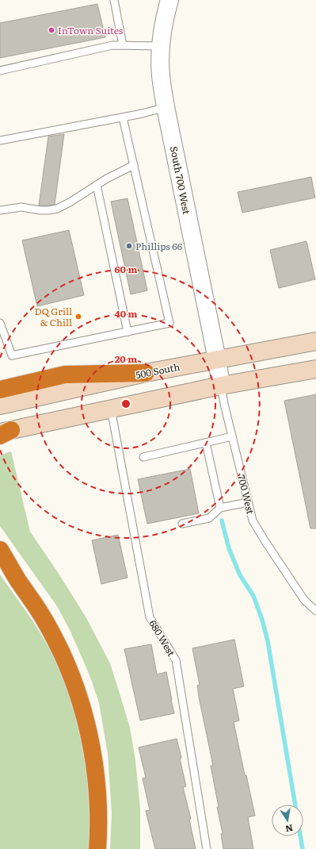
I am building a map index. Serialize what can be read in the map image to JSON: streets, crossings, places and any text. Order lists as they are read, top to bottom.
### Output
{
  "streets": {
    "main road": ["500 South"],
    "street": ["South 700 West", "700 West"],
    "lane": ["680 West"]
  },
  "crossings": [
    ["South 700 West", "500 South"],
    ["South 700 West", "700 West"],
    ["500 South", "700 West"]
  ],
  "places": ["InTown Suites", "Phillips 66", "DQ Grill & Chill"],
  "north": "bottom",
  "rings": ["60 m", "40 m", "20 m"]
}
